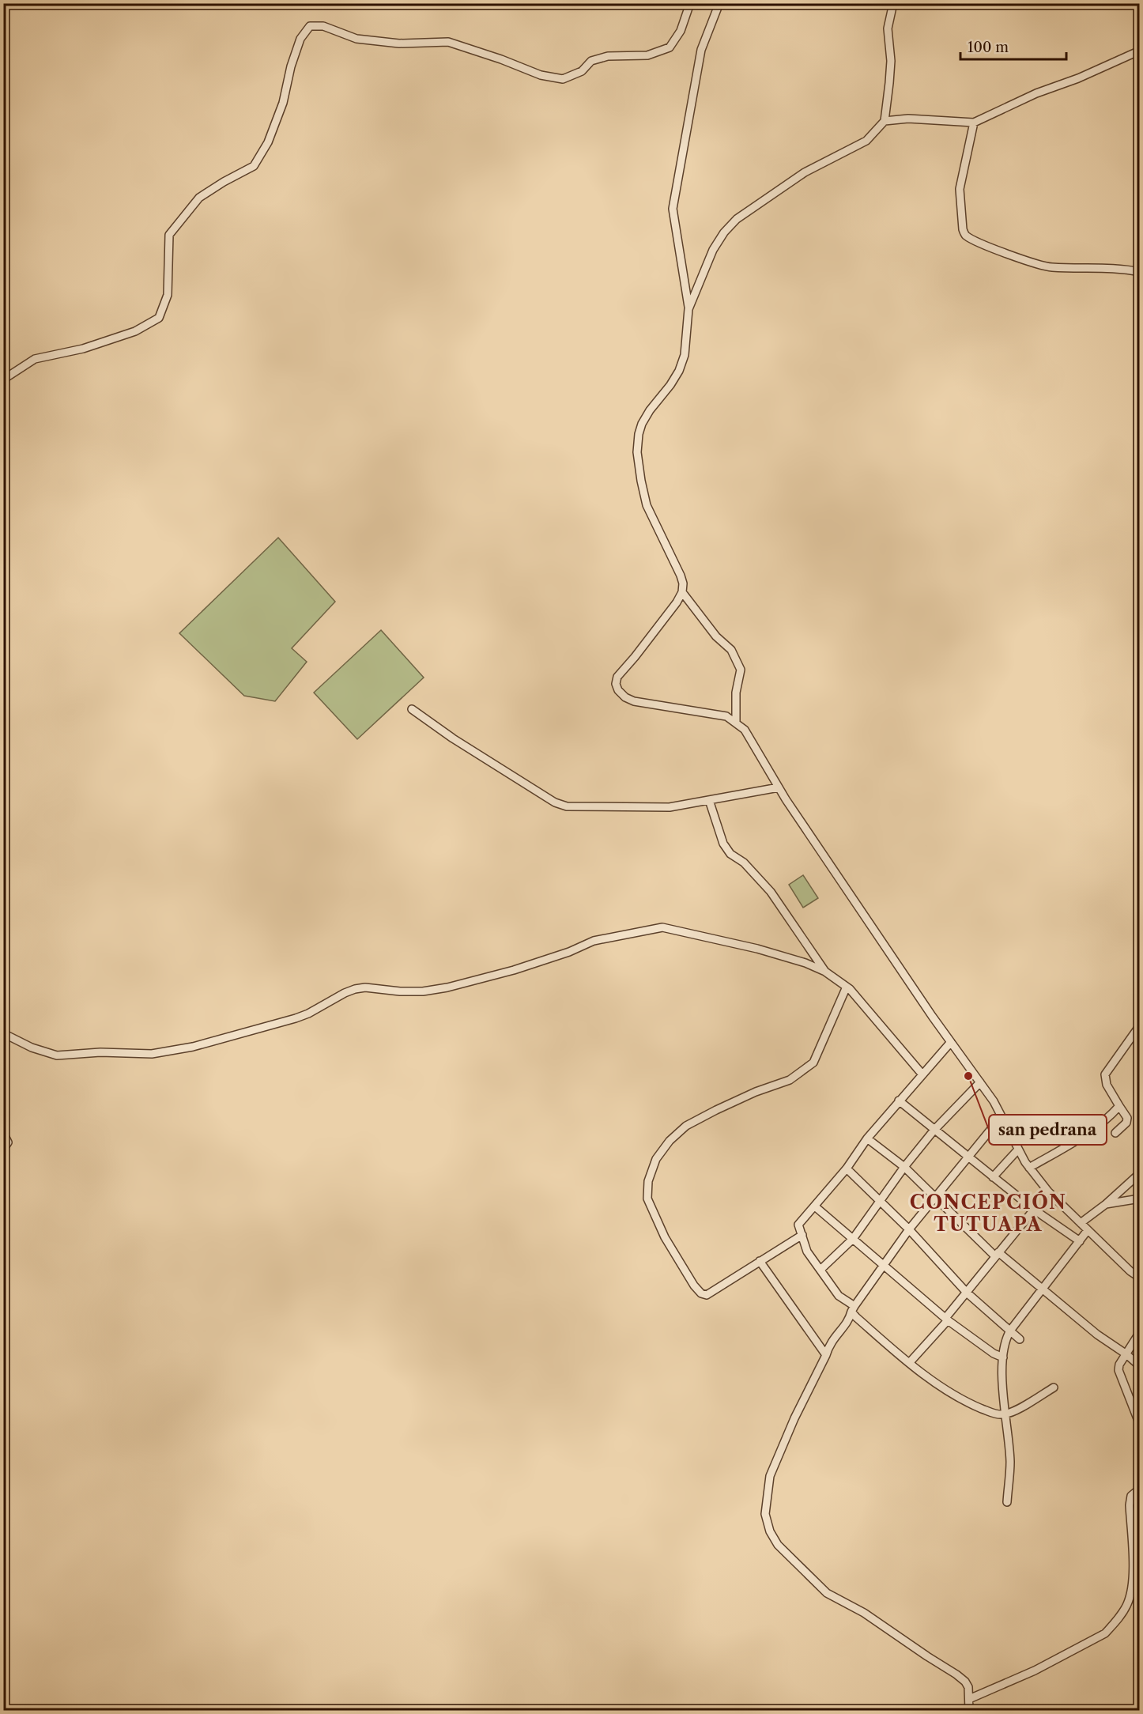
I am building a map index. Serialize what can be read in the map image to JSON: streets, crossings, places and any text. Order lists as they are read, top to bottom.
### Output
{
  "districts": ["CONCEPCIÓN TUTUAPA"],
  "places": ["san pedrana"],
  "scale_bar": "100 m"
}
